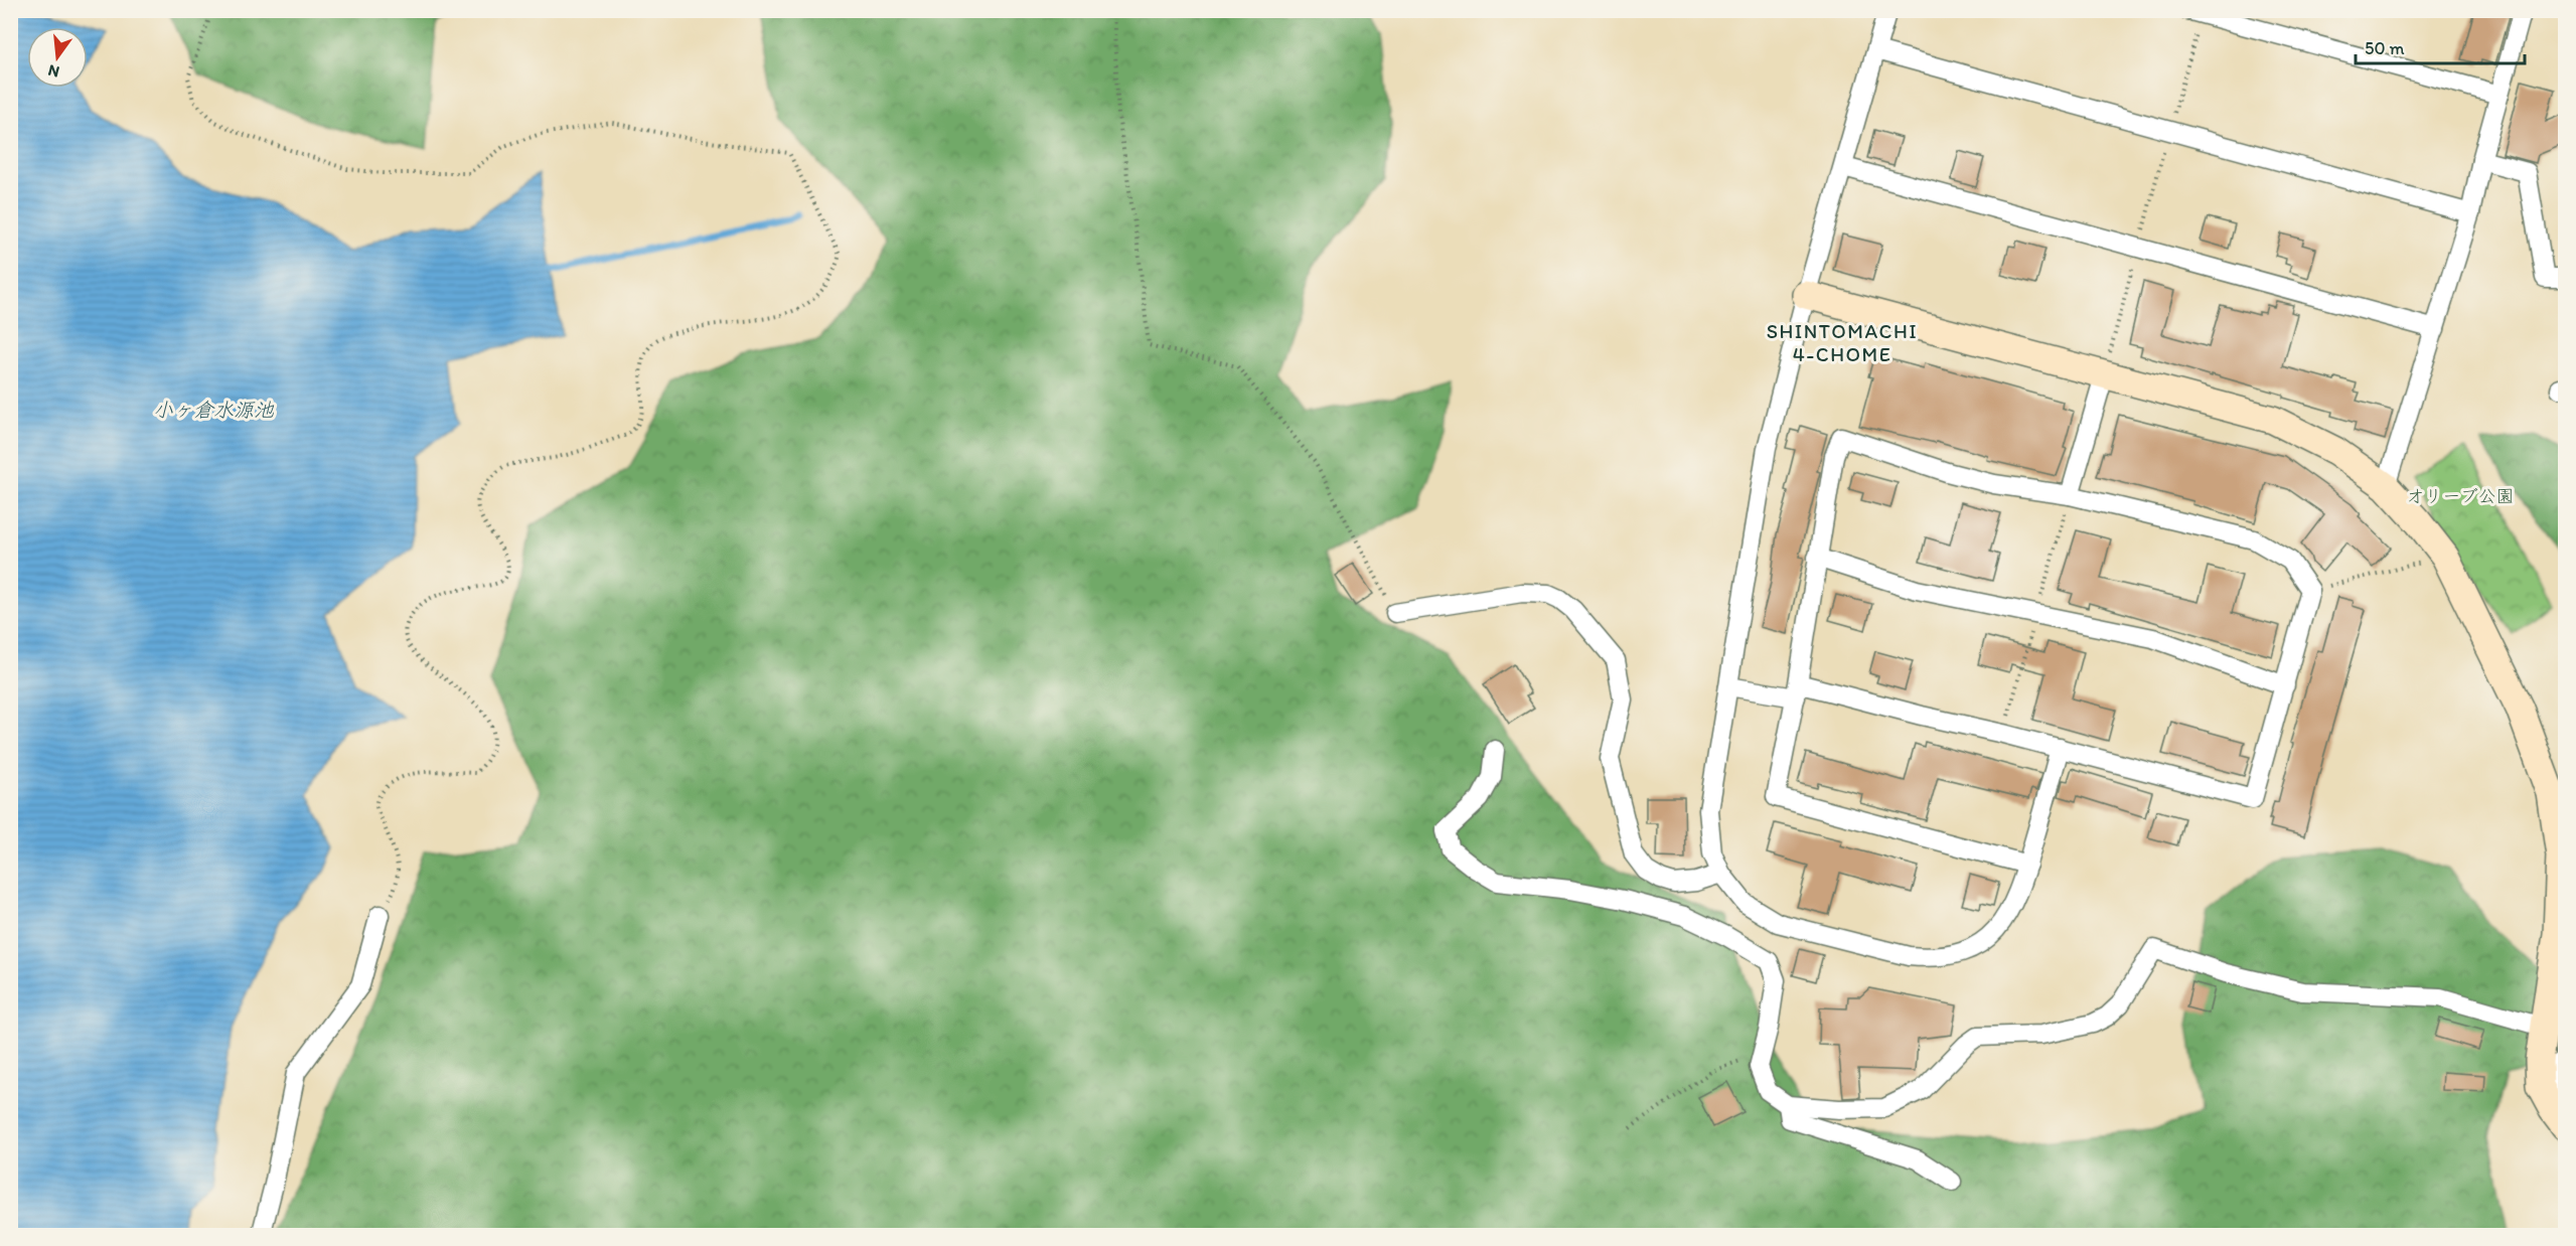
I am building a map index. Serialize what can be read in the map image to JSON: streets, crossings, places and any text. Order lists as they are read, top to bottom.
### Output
{
  "districts": ["SHINTOMACHI 4-CHOME"],
  "water": ["小ヶ倉水源池"],
  "parks": ["オリーブ公園"],
  "scale_bar": "50 m",
  "north": "bottom"
}
